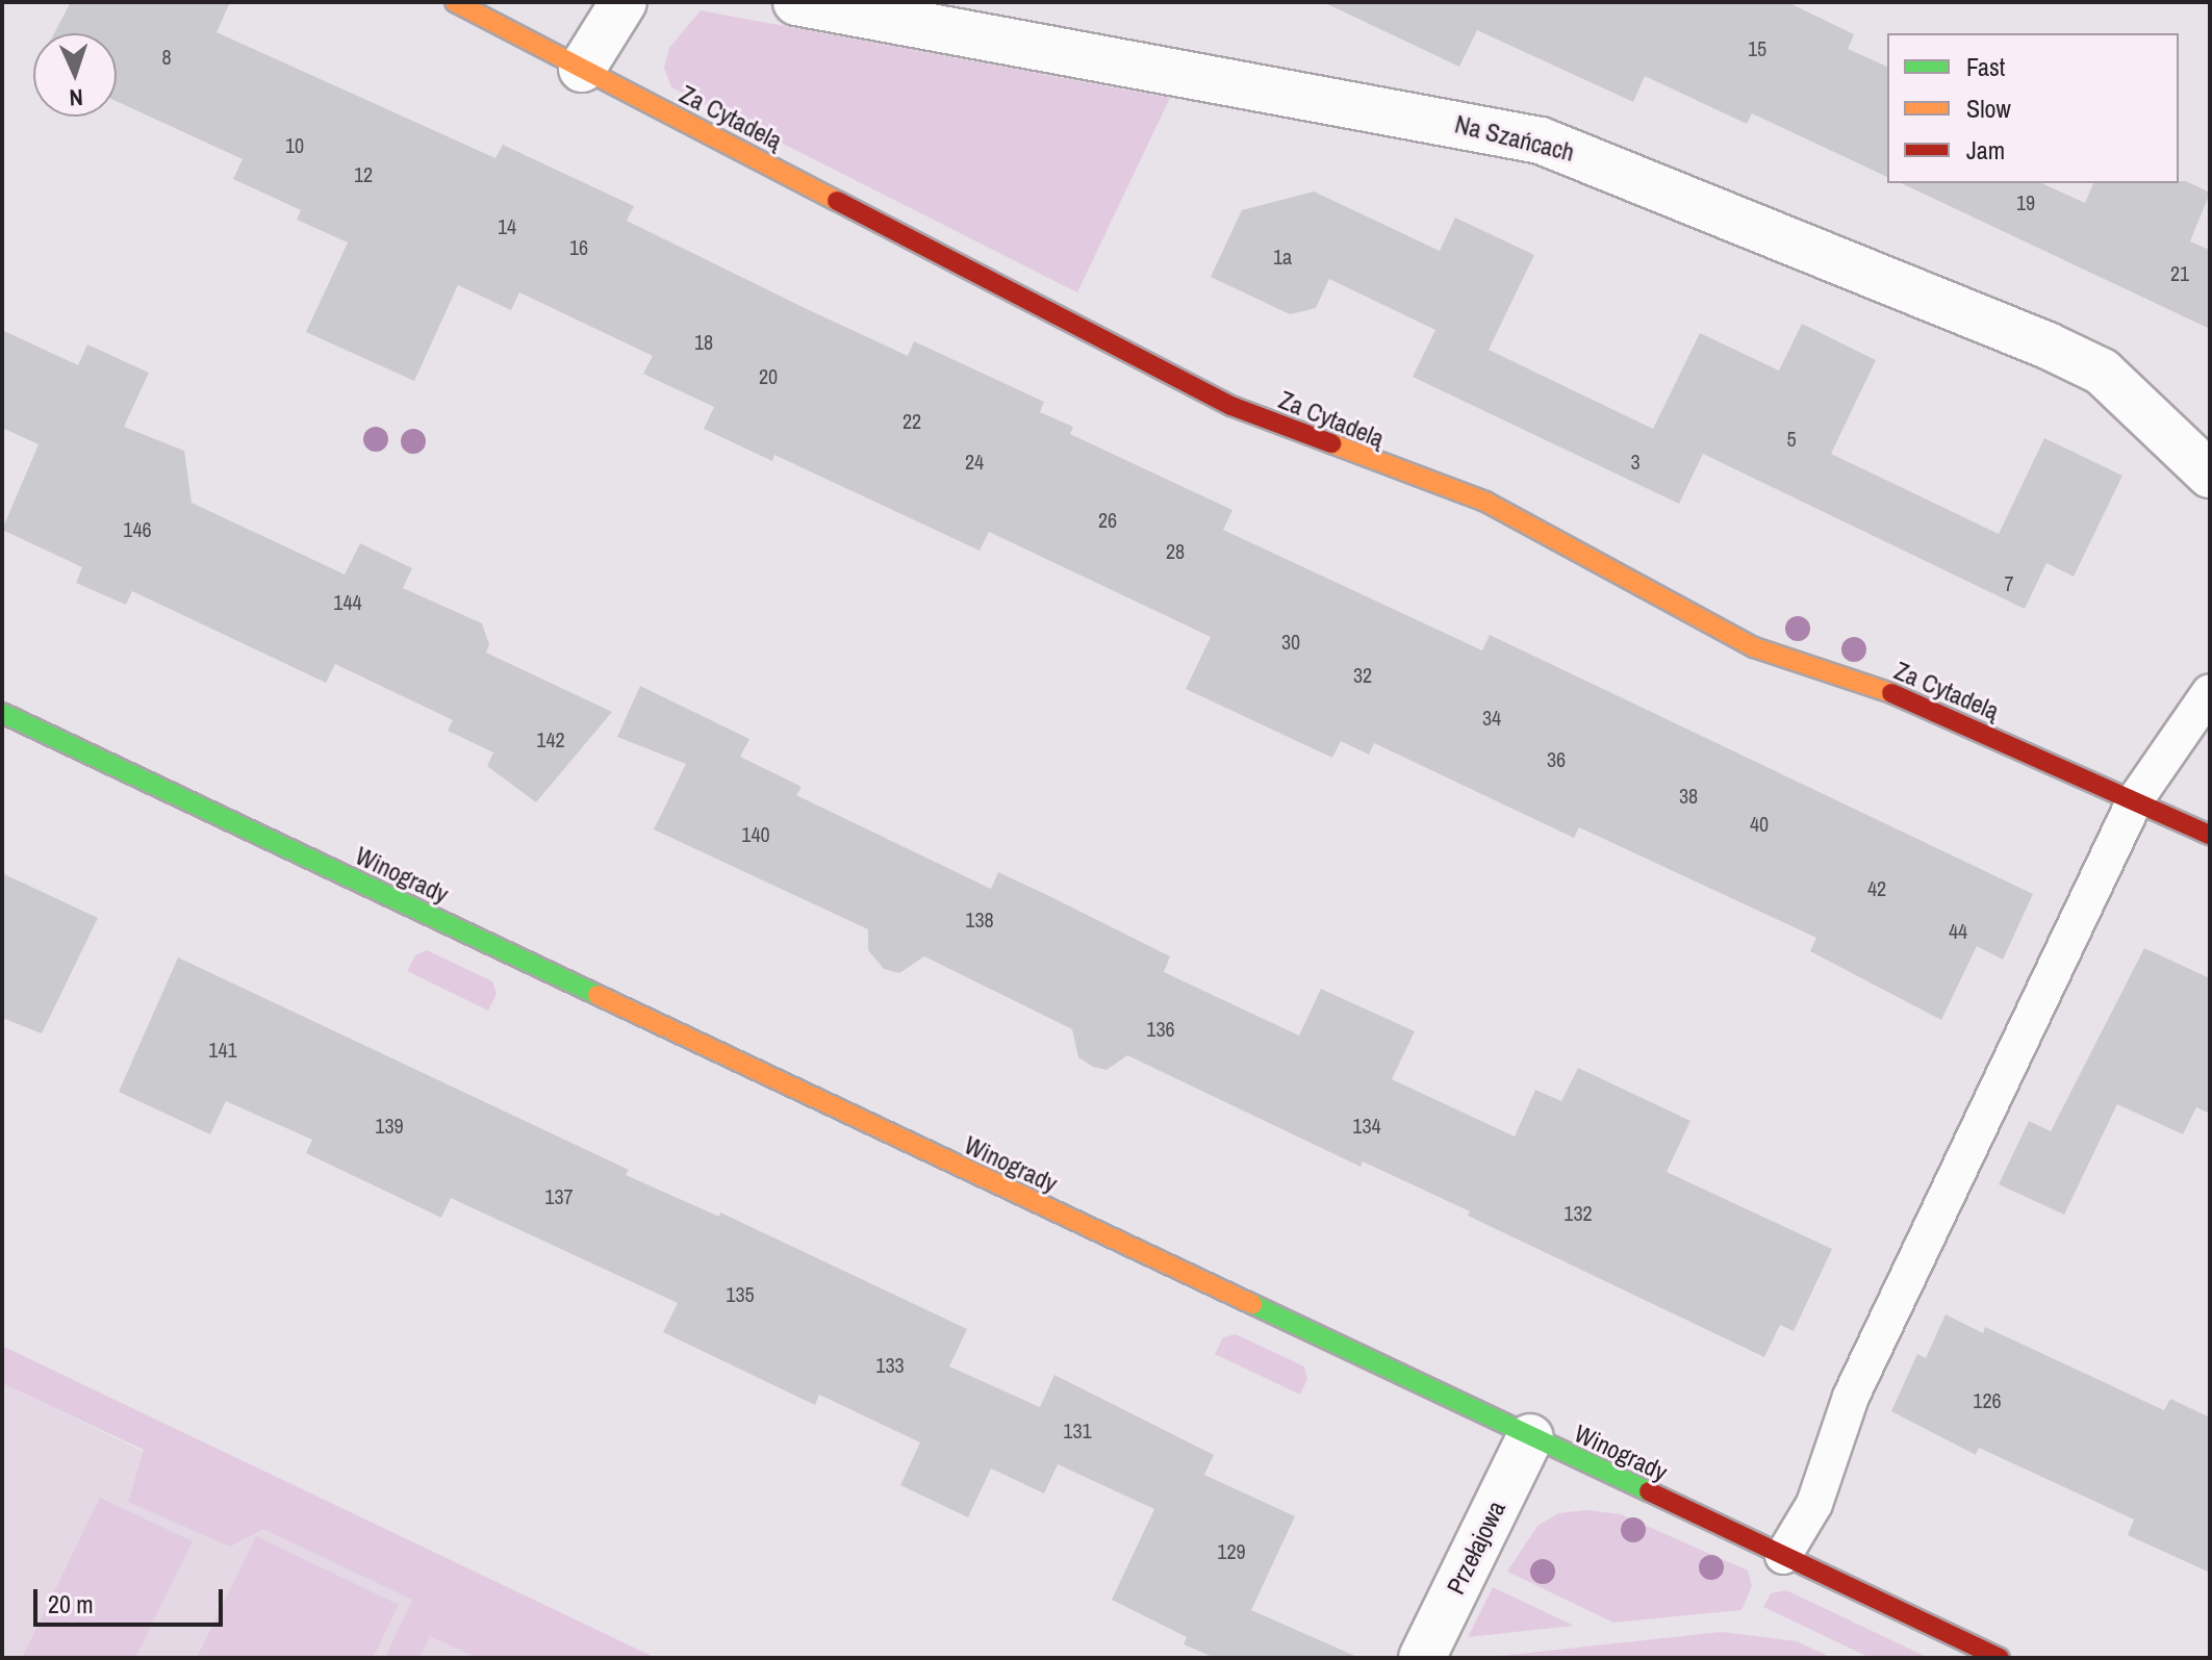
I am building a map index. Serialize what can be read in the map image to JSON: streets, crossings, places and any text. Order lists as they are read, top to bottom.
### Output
{
  "streets": {
    "street": [
      "Za Cytadelą",
      "Na Szańcach",
      "Winogrady",
      "Przełajowa"
    ]
  },
  "crossings": [
    ["Winogrady", "Przełajowa"]
  ],
  "house_numbers": [
    "15",
    "8",
    "10",
    "12",
    "19",
    "14",
    "16",
    "1a",
    "21",
    "18",
    "20",
    "22",
    "5",
    "24",
    "3",
    "26",
    "146",
    "28",
    "7",
    "144",
    "30",
    "32",
    "34",
    "142",
    "36",
    "38",
    "40",
    "140",
    "42",
    "138",
    "44",
    "136",
    "141",
    "139",
    "134",
    "137",
    "132",
    "135",
    "133",
    "126",
    "131",
    "129"
  ],
  "legend": ["Fast", "Slow", "Jam"],
  "scale_bar": "20 m",
  "north": "bottom"
}
